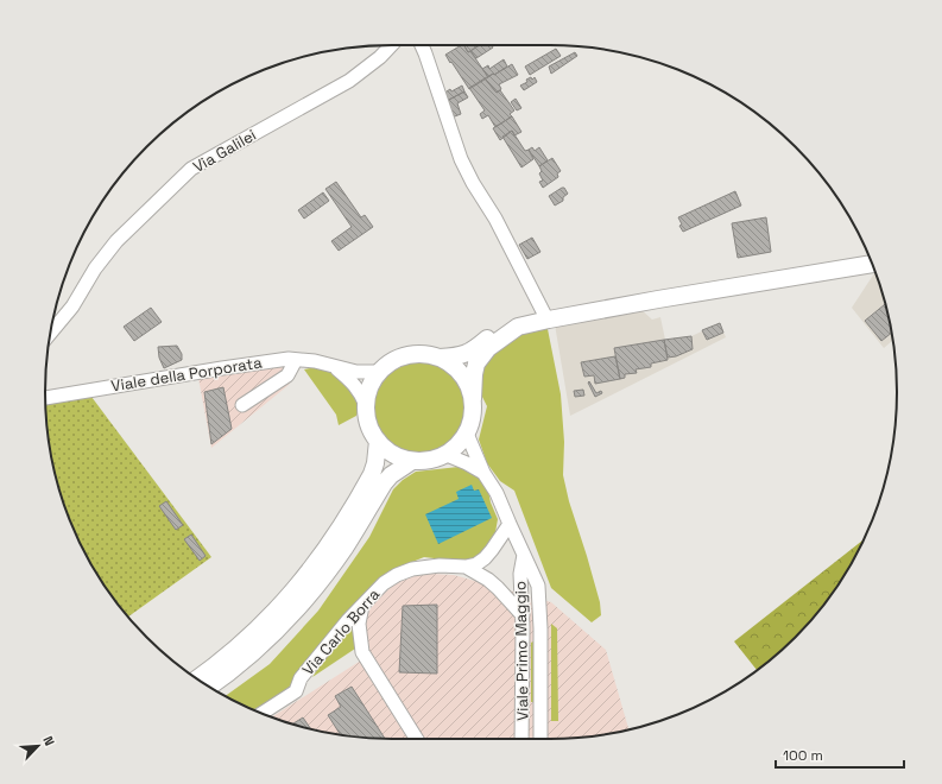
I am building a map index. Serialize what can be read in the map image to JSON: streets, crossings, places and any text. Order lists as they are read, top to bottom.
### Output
{
  "streets": {
    "street": [
      "Via Galilei",
      "Viale della Porporata",
      "Via Carlo Borra",
      "Viale Primo Maggio"
    ]
  },
  "crossings": [
    ["Viale della Porporata", "Viale Primo Maggio"],
    ["Via Carlo Borra", "Viale Primo Maggio"]
  ],
  "scale_bar": "100 m",
  "north": "top right"
}
